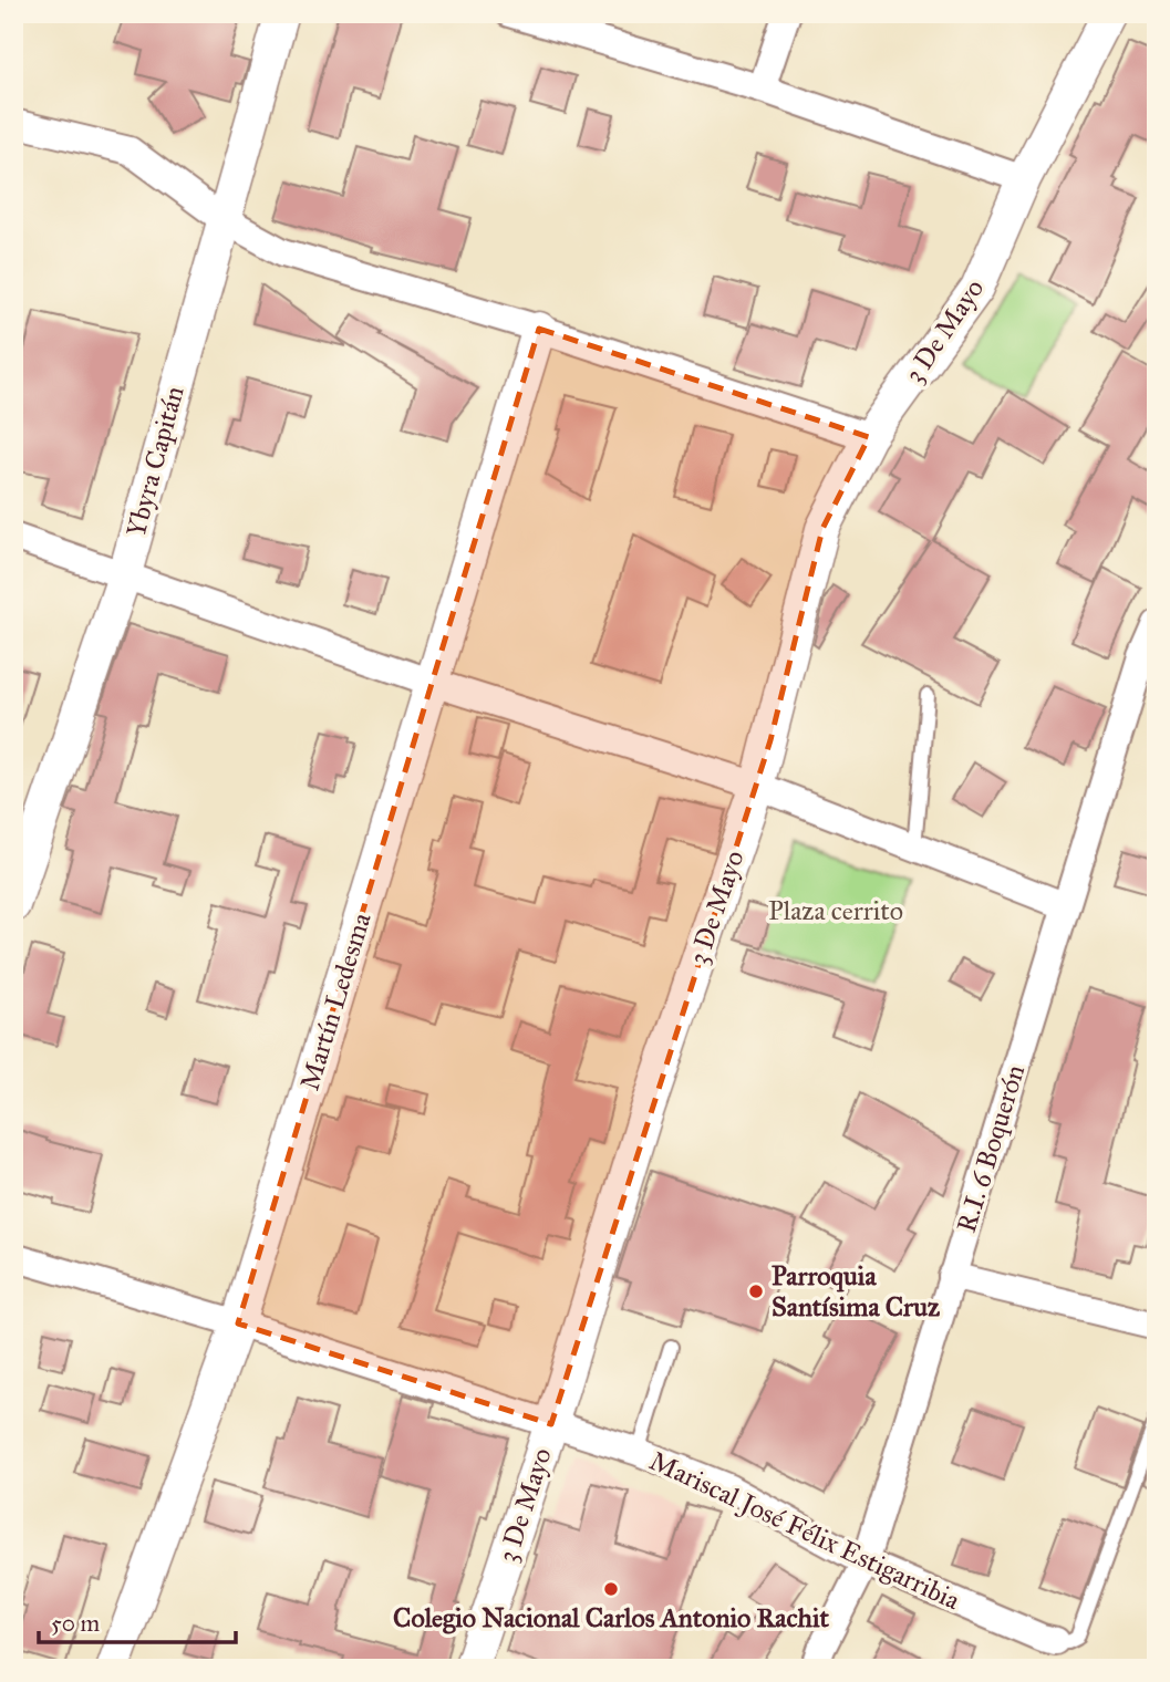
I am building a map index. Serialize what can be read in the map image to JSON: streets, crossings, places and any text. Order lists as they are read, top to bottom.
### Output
{
  "streets": {
    "street": [
      "3 De Mayo",
      "Ybyra Capitán",
      "Martín Ledesma",
      "R.I. 6 Boquerón",
      "Mariscal José Félix Estigarribia"
    ]
  },
  "crossings": [
    ["3 De Mayo", "Mariscal José Félix Estigarribia"],
    ["Martín Ledesma", "Mariscal José Félix Estigarribia"],
    ["R.I. 6 Boquerón", "Mariscal José Félix Estigarribia"]
  ],
  "parks": ["Plaza cerrito"],
  "places": ["Parroquia Santísima Cruz", "Colegio Nacional Carlos Antonio Rachit"],
  "scale_bar": "50 m"
}
